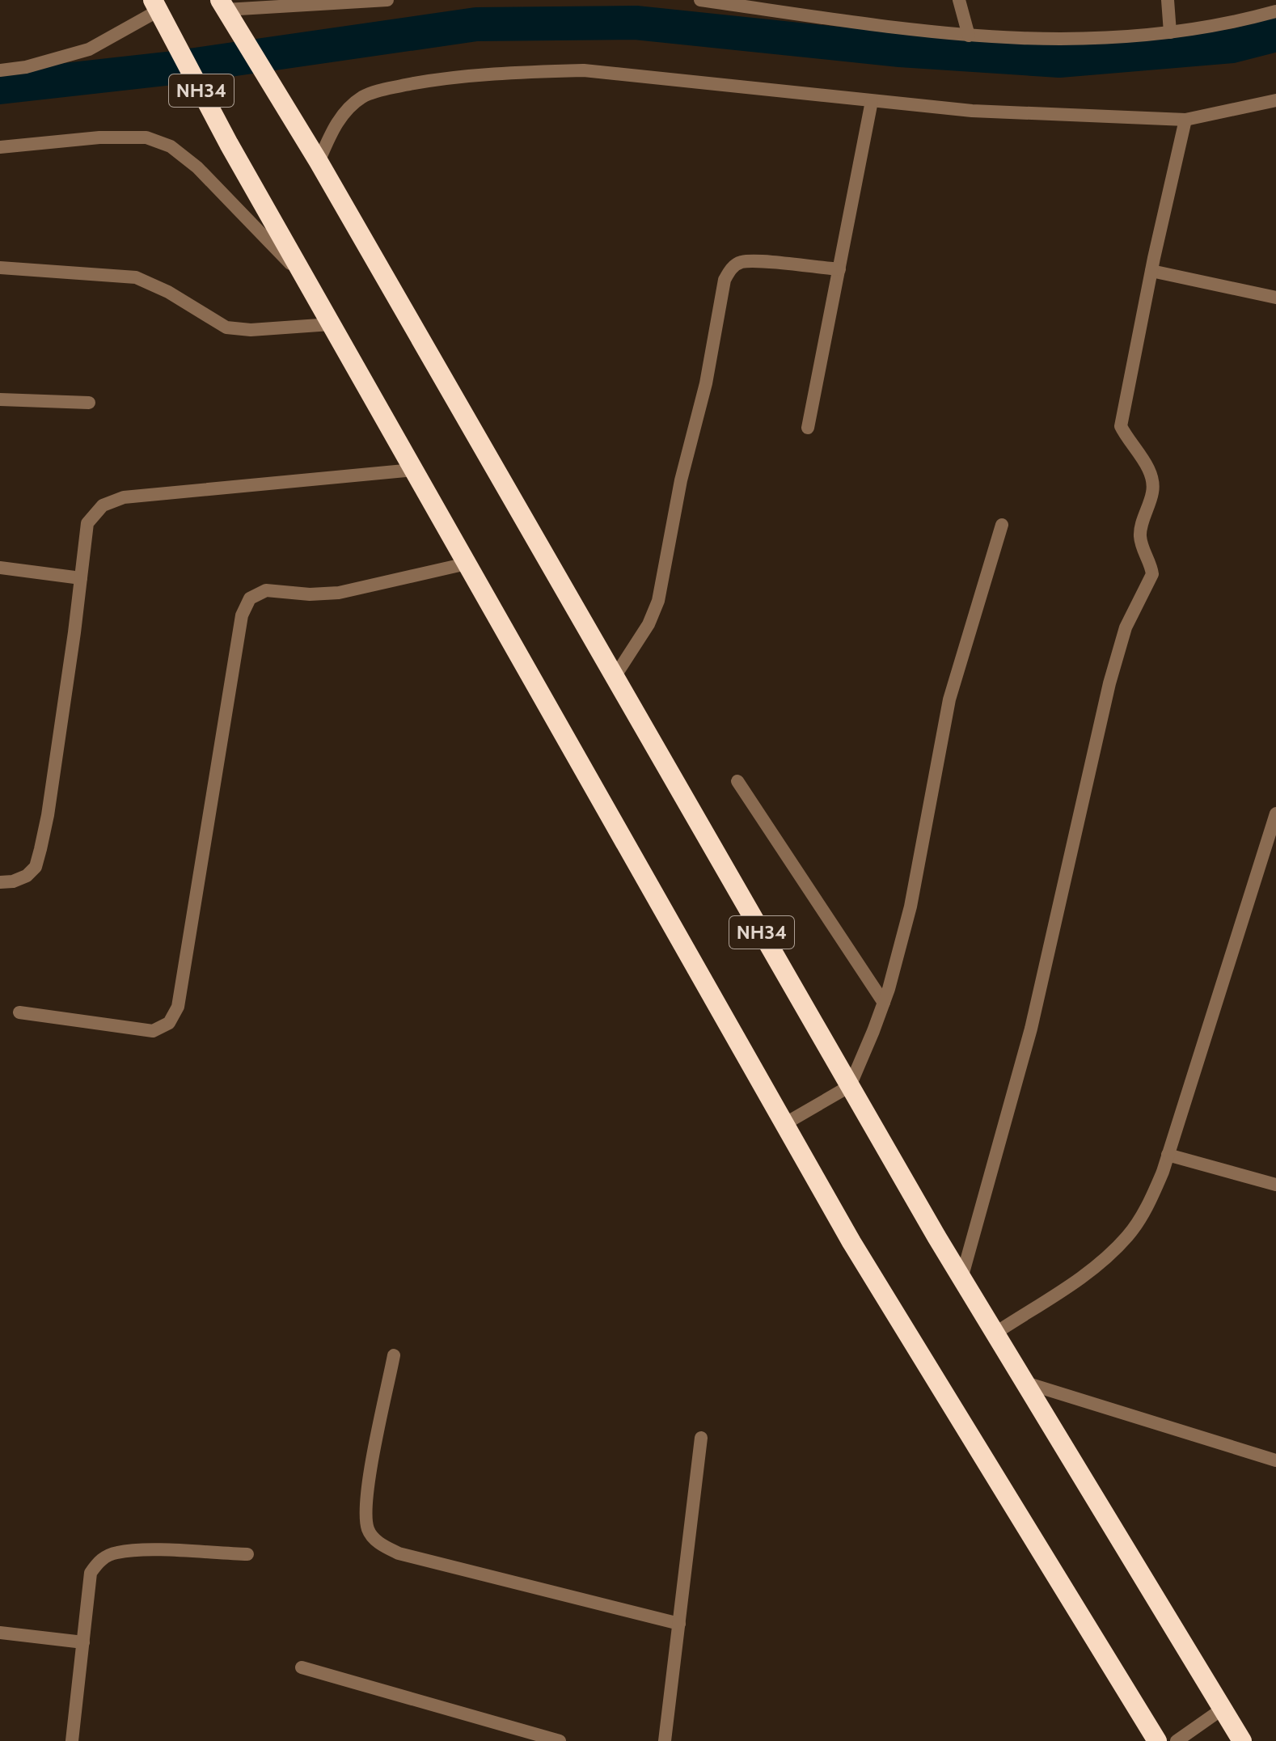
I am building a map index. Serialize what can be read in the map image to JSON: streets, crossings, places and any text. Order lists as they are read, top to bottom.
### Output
{
  "streets": {
    "highway": ["NH34"]
  }
}
